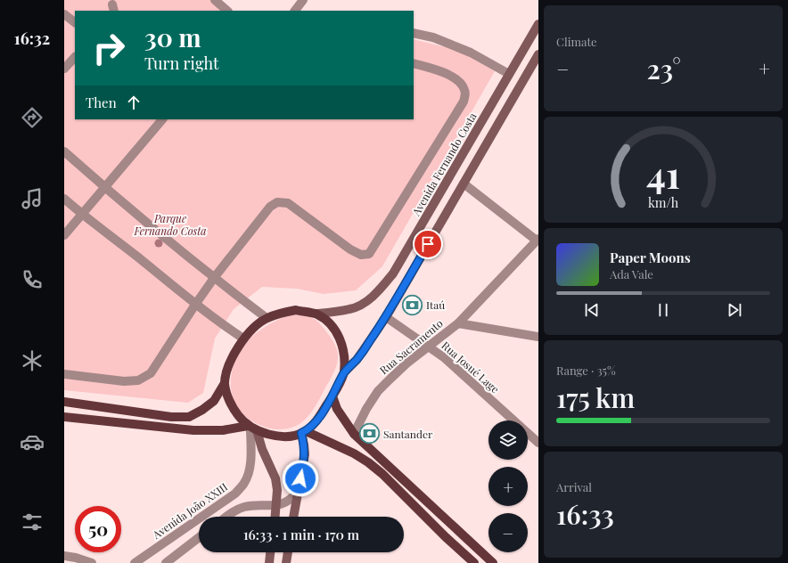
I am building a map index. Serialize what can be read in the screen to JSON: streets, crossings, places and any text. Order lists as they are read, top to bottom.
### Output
{
  "streets": {
    "main road": ["Avenida Fernando Costa"],
    "street": ["Rua Sacramento", "Rua Josué Lage", "Avenida João XXIII"]
  },
  "crossings": [
    ["Avenida Fernando Costa", "Avenida João XXIII"],
    ["Rua Sacramento", "Rua Josué Lage"]
  ],
  "parks": ["Parque Fernando Costa"],
  "places": {
    "bank": ["Itaú", "Santander"]
  },
  "page": {
    "tabs": "16:32",
    "tile": [
      "Climate",
      ["Range · 35%", "175 km"],
      ["Arrival", "16:33"]
    ],
    "turn": ["30 m", "Turn right"],
    "heat": ["−", "23°", "+"],
    "then": "Then",
    "song": ["Paper Moons", "Ada Vale"],
    "map_buttons": ["+", "−"],
    "limit": "50",
    "trip": "16:33 · 1 min · 170 m",
    "gauge": ["41", "km/h"]
  }
}
